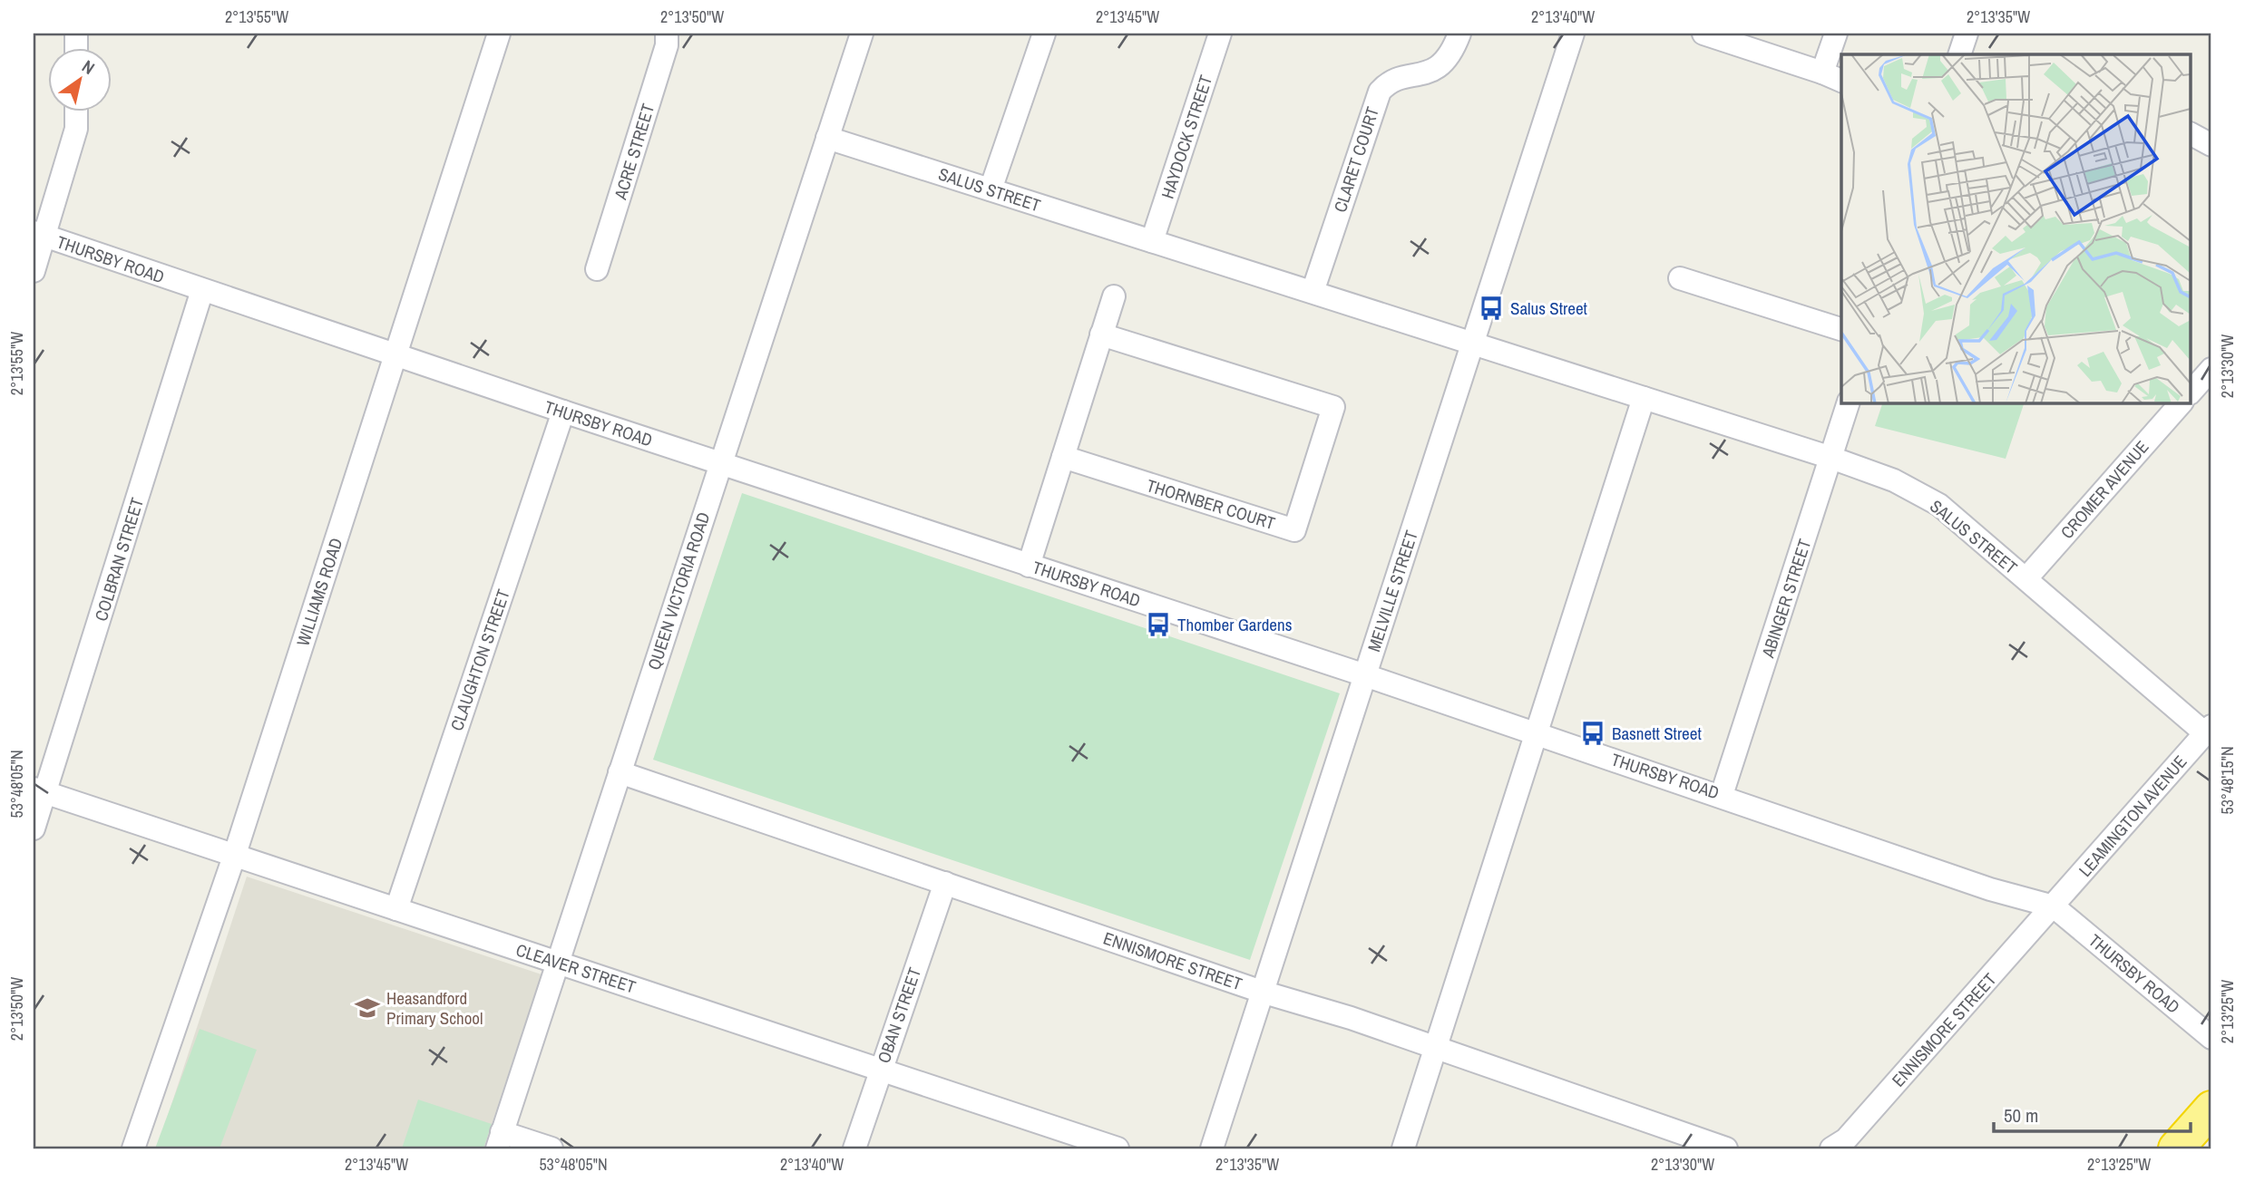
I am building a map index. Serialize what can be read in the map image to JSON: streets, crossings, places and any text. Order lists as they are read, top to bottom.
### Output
{
  "streets": {
    "street": [
      "HAYDOCK STREET",
      "ACRE STREET",
      "CLARET COURT",
      "SALUS STREET",
      "THURSBY ROAD",
      "CROMER AVENUE",
      "THORNBER COURT",
      "COLBRAN STREET",
      "QUEEN VICTORIA ROAD",
      "MELVILLE STREET",
      "WILLIAMS ROAD",
      "ABINGER STREET",
      "CLAUGHTON STREET",
      "LEAMINGTON AVENUE",
      "ENNISMORE STREET",
      "CLEAVER STREET",
      "OBAN STREET"
    ]
  },
  "crossings": [
    ["HAYDOCK STREET", "SALUS STREET"],
    ["CLARET COURT", "SALUS STREET"],
    ["SALUS STREET", "CROMER AVENUE"],
    ["SALUS STREET", "QUEEN VICTORIA ROAD"],
    ["SALUS STREET", "MELVILLE STREET"],
    ["SALUS STREET", "ABINGER STREET"],
    ["SALUS STREET", "LEAMINGTON AVENUE"],
    ["THURSBY ROAD", "COLBRAN STREET"],
    ["THURSBY ROAD", "QUEEN VICTORIA ROAD"],
    ["THURSBY ROAD", "MELVILLE STREET"],
    ["THURSBY ROAD", "WILLIAMS ROAD"],
    ["THURSBY ROAD", "ABINGER STREET"],
    ["THURSBY ROAD", "CLAUGHTON STREET"],
    ["THURSBY ROAD", "LEAMINGTON AVENUE"],
    ["THURSBY ROAD", "ENNISMORE STREET"],
    ["COLBRAN STREET", "CLEAVER STREET"],
    ["QUEEN VICTORIA ROAD", "ENNISMORE STREET"],
    ["QUEEN VICTORIA ROAD", "CLEAVER STREET"],
    ["MELVILLE STREET", "ENNISMORE STREET"],
    ["WILLIAMS ROAD", "CLEAVER STREET"],
    ["CLAUGHTON STREET", "CLEAVER STREET"],
    ["LEAMINGTON AVENUE", "ENNISMORE STREET"],
    ["ENNISMORE STREET", "OBAN STREET"],
    ["CLEAVER STREET", "OBAN STREET"]
  ],
  "places": {
    "bus stop": ["Salus Street", "Thomber Gardens", "Basnett Street"],
    "school or university": ["Heasandford Primary School"]
  },
  "scale_bar": "50 m",
  "north": "top right",
  "coordinates": [
    "2°13'55\"W",
    "2°13'50\"W",
    "2°13'45\"W",
    "2°13'40\"W",
    "2°13'35\"W",
    "2°13'30\"W",
    "53°48'15\"N",
    "53°48'05\"N",
    "2°13'25\"W"
  ]
}
